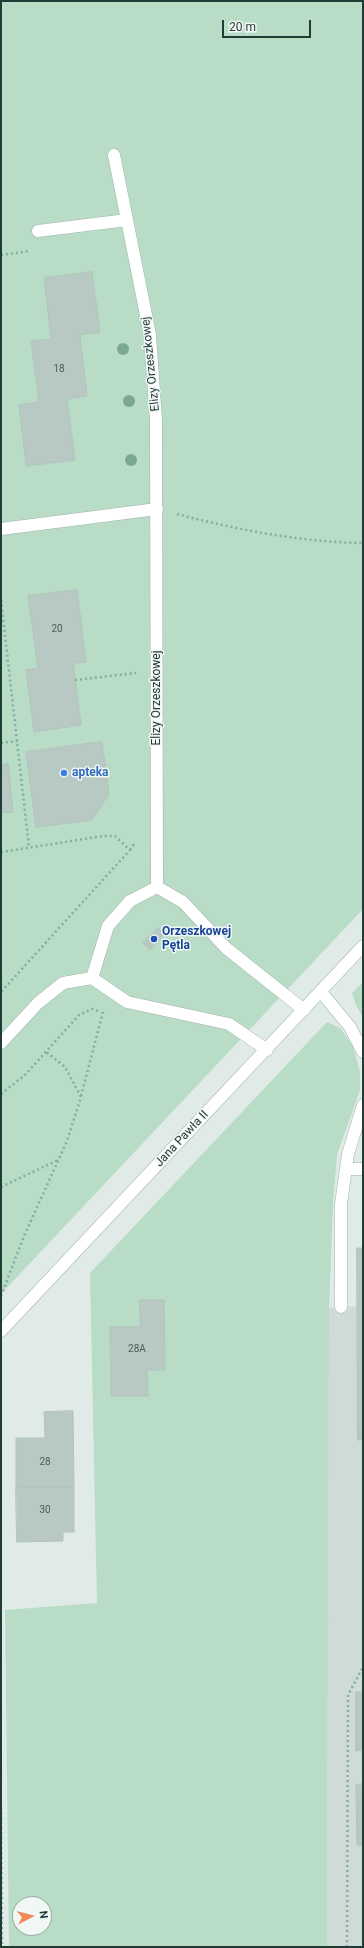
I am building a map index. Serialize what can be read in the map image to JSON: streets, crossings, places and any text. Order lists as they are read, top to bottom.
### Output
{
  "streets": {
    "street": ["Elizy Orzeszkowej", "Jana Pawła II"]
  },
  "places": ["apteka", "Orzeszkowej Pętla"],
  "house_numbers": [
    "18",
    "20",
    "28A",
    "28",
    "30"
  ],
  "scale_bar": "20 m",
  "north": "right"
}
